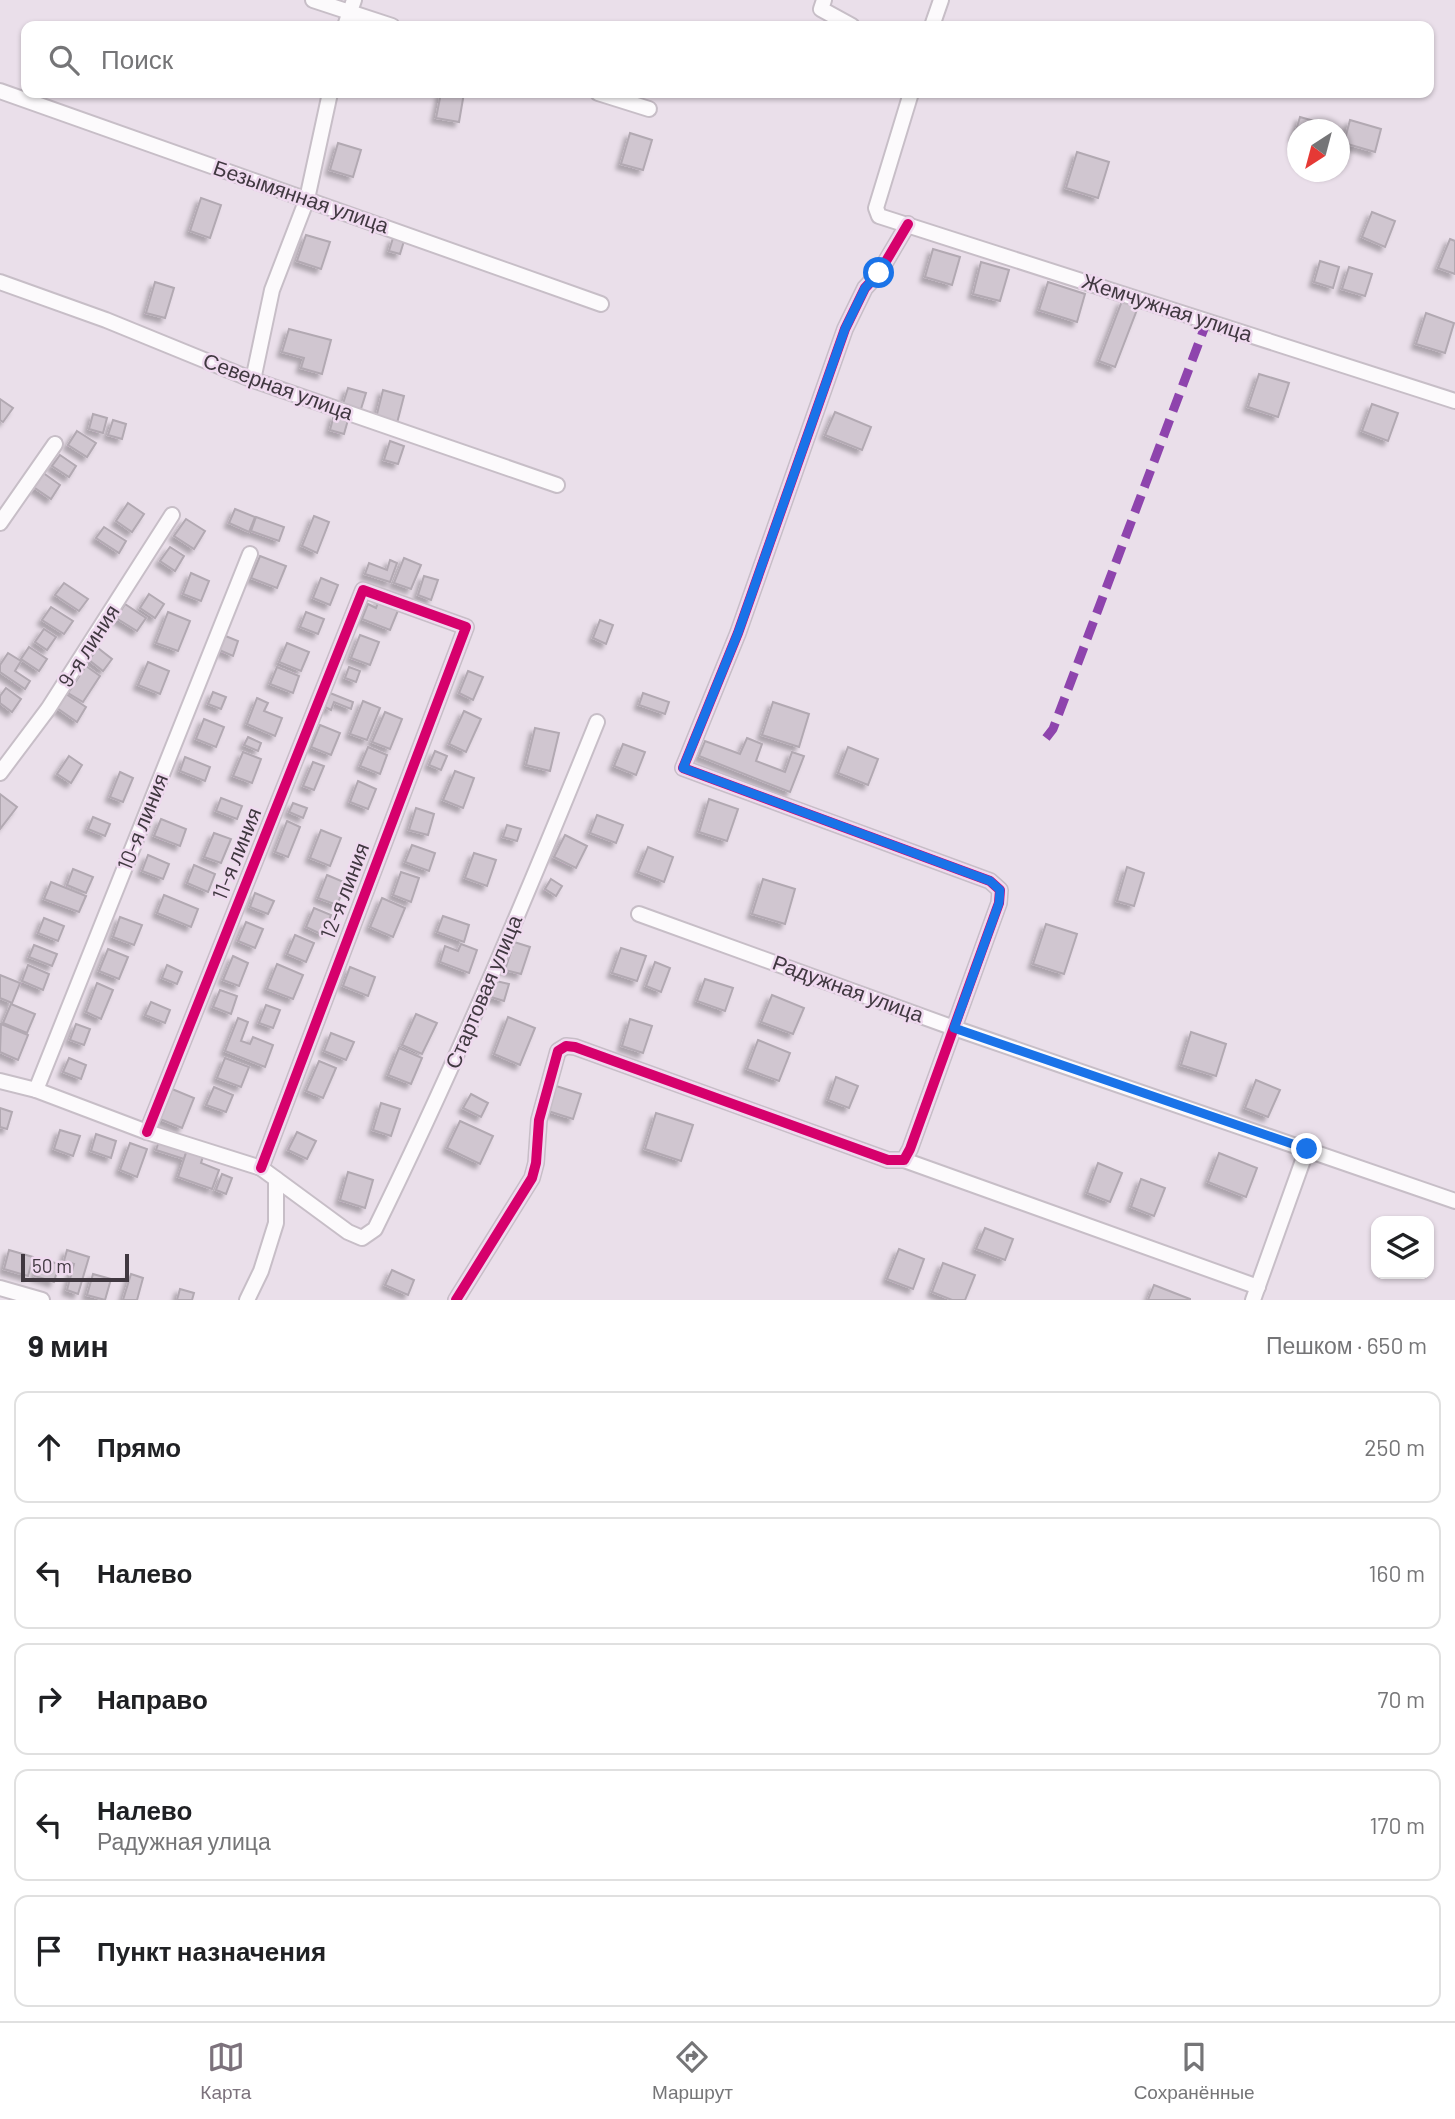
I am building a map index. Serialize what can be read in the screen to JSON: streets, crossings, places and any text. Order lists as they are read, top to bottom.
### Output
{
  "streets": {
    "street": [
      "Безымянная улица",
      "Жемчужная улица",
      "Северная улица",
      "9-я линия",
      "10-я линия",
      "11-я линия",
      "12-я линия",
      "Радужная улица",
      "Стартовая улица"
    ]
  },
  "crossings": [
    ["11-я линия", "12-я линия"]
  ],
  "scale_bar": "50 m",
  "north": "bottom left",
  "page": {
    "search": "Поиск",
    "scale": "50 m",
    "heading": ["9 мин", "Пешком · 650 m"],
    "list": [
      ["Прямо", "250 m"],
      ["Налево", "160 m"],
      ["Направо", "70 m"],
      ["Налево", "Радужная улица", "170 m"],
      "Пункт назначения"
    ],
    "nav": ["Карта", "Маршрут", "Сохранённые"]
  }
}
